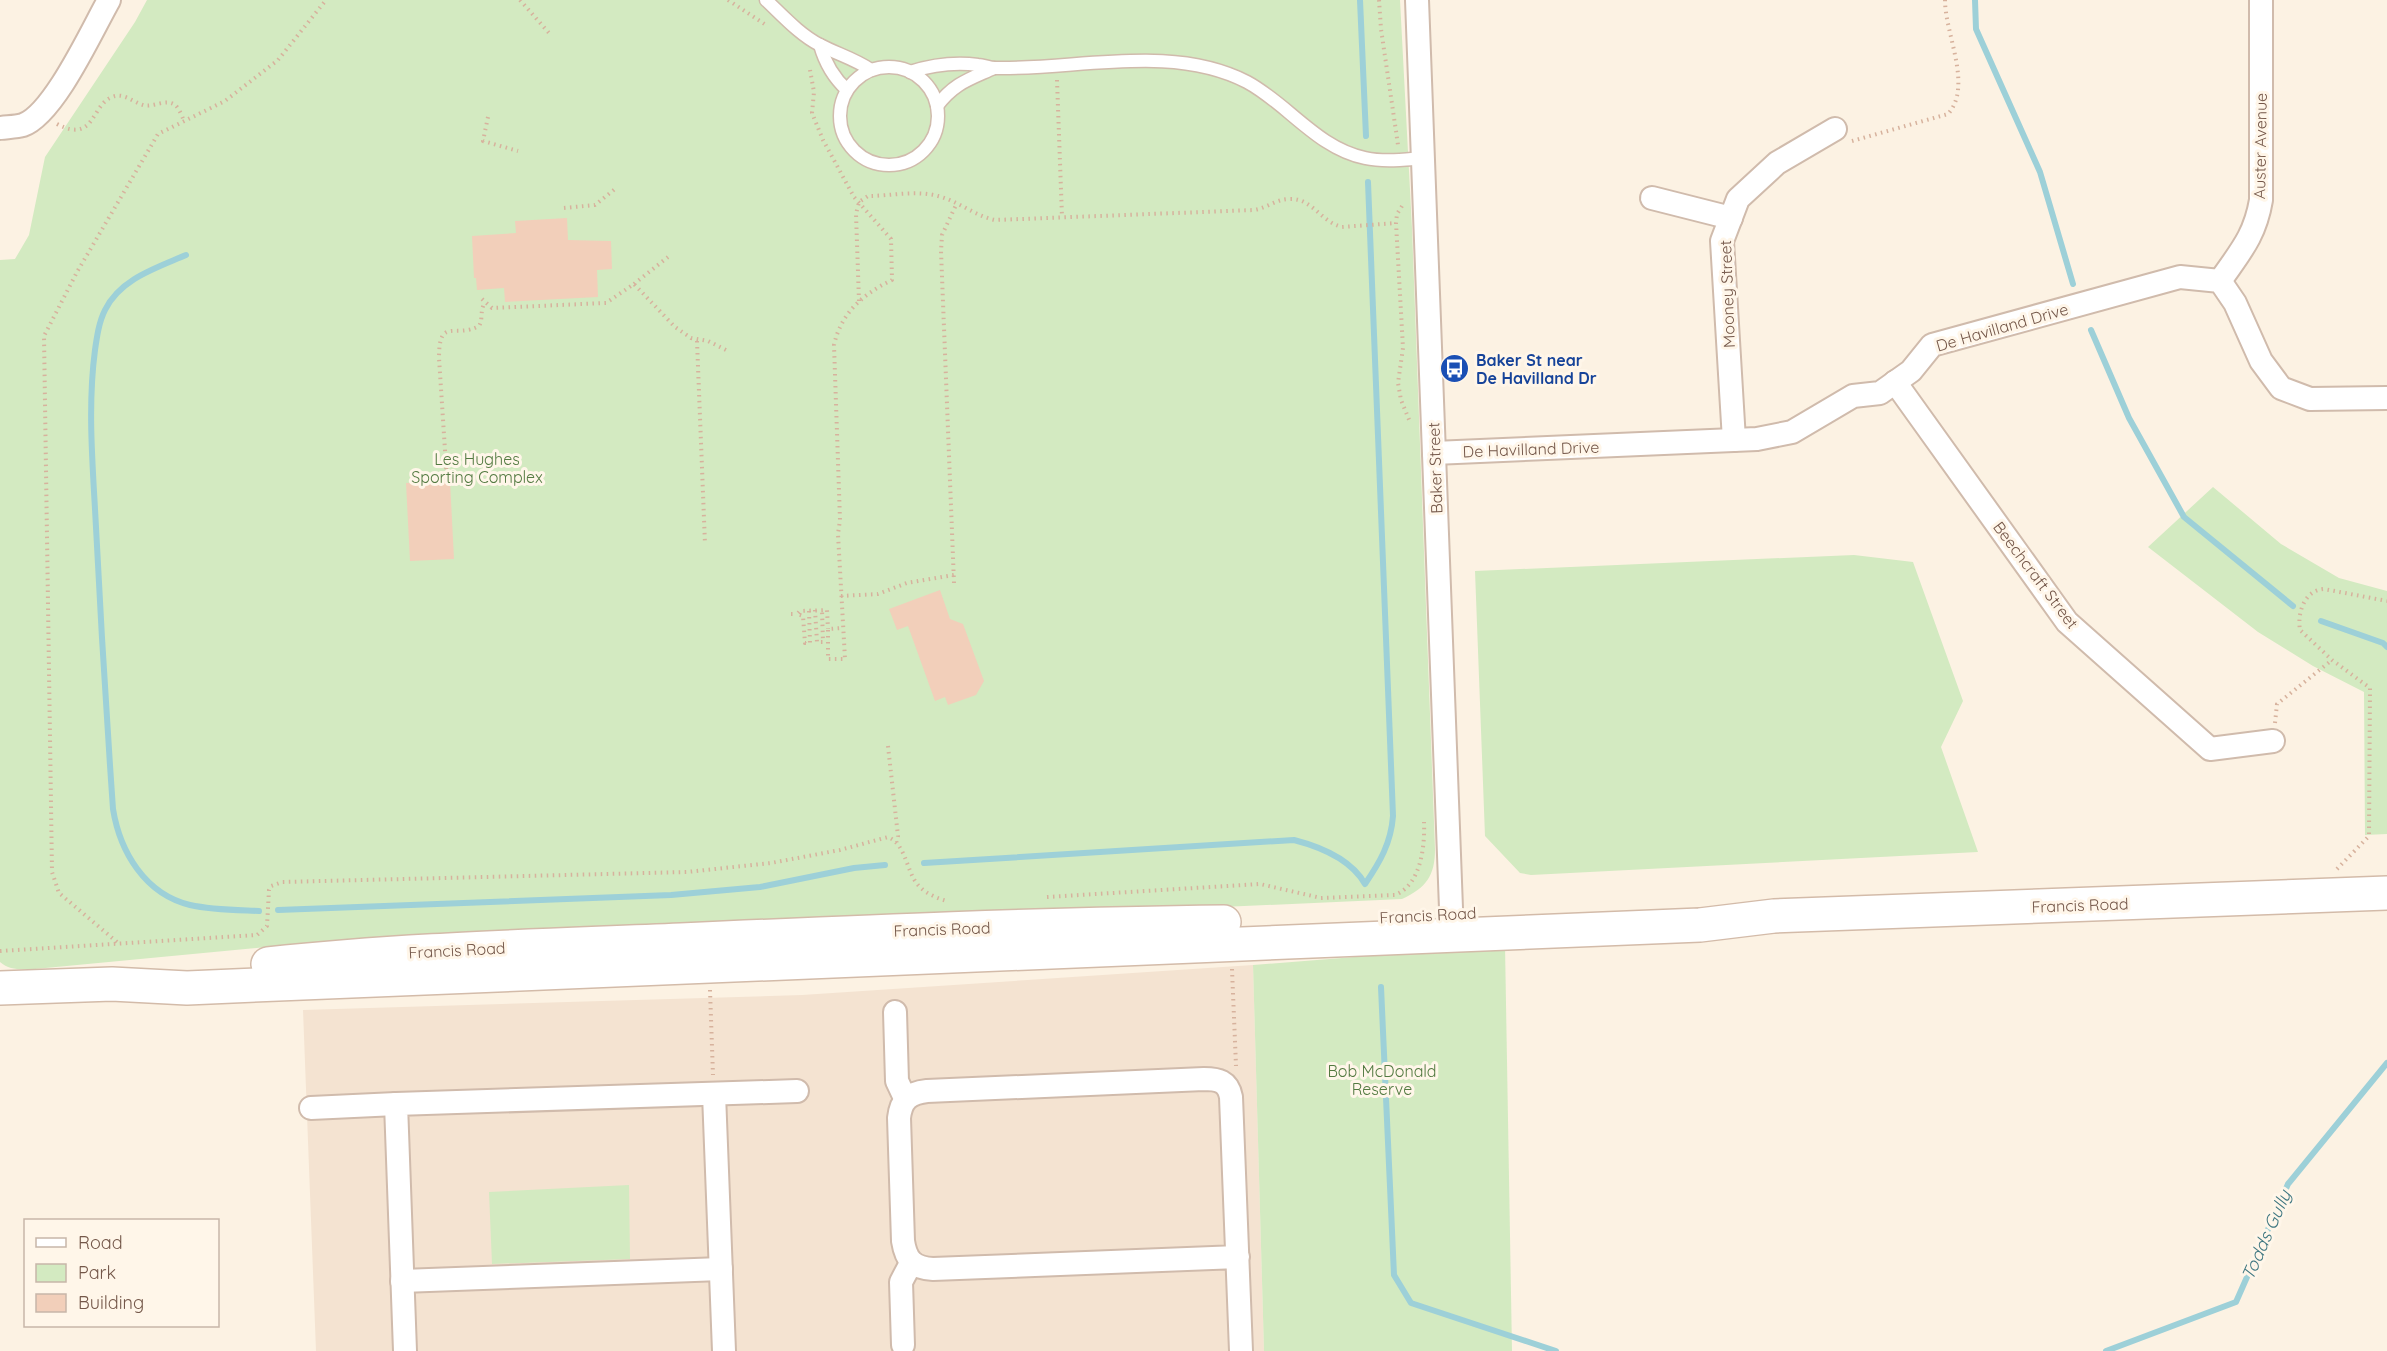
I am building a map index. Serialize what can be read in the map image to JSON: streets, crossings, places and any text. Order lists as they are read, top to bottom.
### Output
{
  "streets": {
    "main road": ["Francis Road"],
    "street": [
      "Auster Avenue",
      "Mooney Street",
      "De Havilland Drive",
      "Baker Street",
      "Beechcraft Street"
    ]
  },
  "crossings": [
    ["Auster Avenue", "De Havilland Drive"],
    ["Mooney Street", "De Havilland Drive"],
    ["De Havilland Drive", "Baker Street"],
    ["De Havilland Drive", "Beechcraft Street"],
    ["Baker Street", "Francis Road"]
  ],
  "water": ["Todds Gully"],
  "parks": ["Les Hughes Sporting Complex", "Bob McDonald Reserve"],
  "places": {
    "bus stop": ["Baker St near De Havilland Dr"]
  },
  "legend": ["Road", "Park", "Building"]
}
